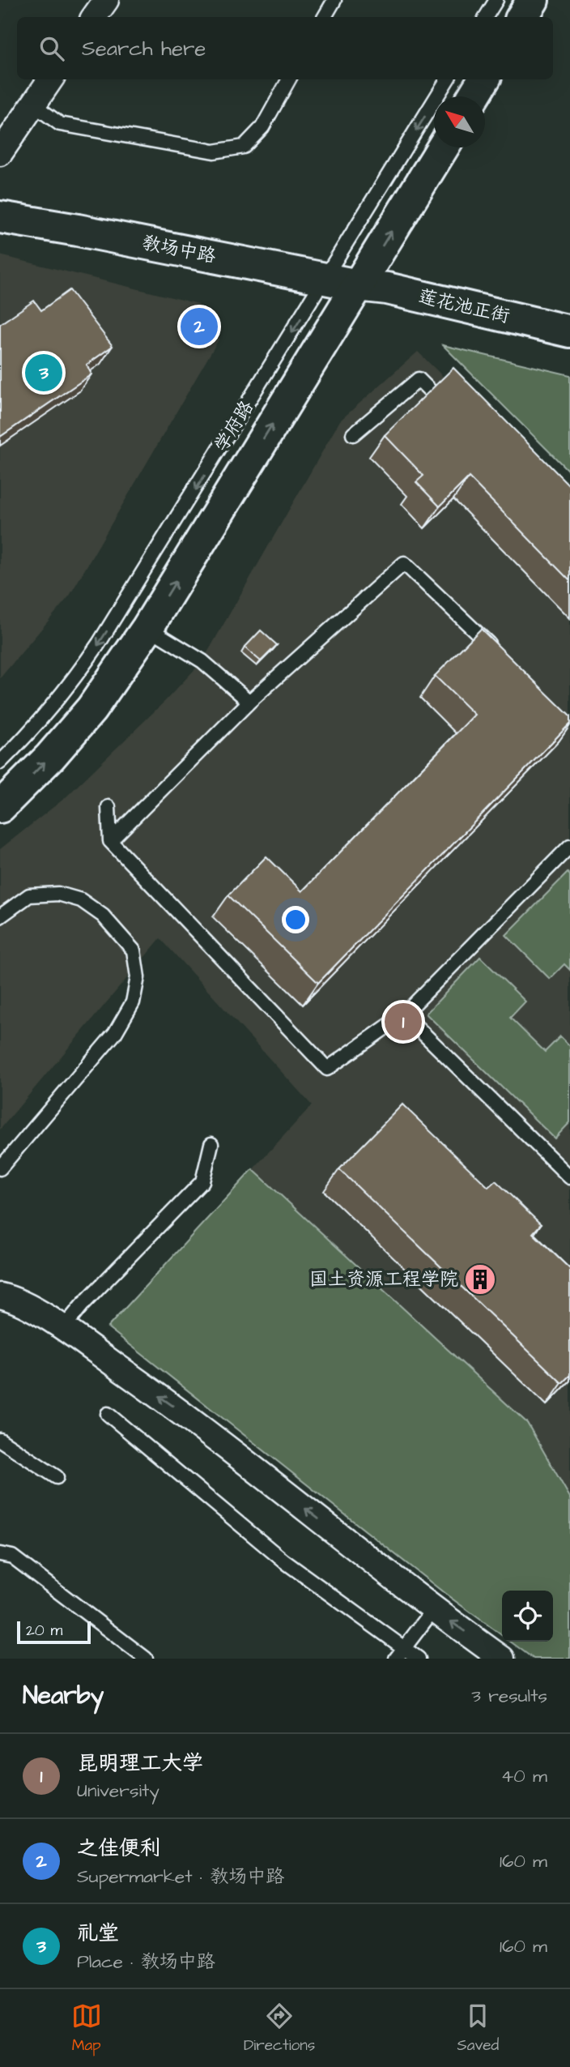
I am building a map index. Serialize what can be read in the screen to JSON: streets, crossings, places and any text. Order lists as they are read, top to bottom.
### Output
{
  "streets": {
    "main road": ["教场中路", "莲花池正街", "学府路"]
  },
  "crossings": [
    ["教场中路", "莲花池正街"],
    ["教场中路", "学府路"],
    ["莲花池正街", "学府路"]
  ],
  "places": {
    "building": ["国土资源工程学院"]
  },
  "scale_bar": "20 m",
  "north": "top left",
  "page": {
    "search": "Search here",
    "pins": ["2", "3", "1"],
    "scale": "20 m",
    "heading": ["Nearby", "3 results"],
    "list": [
      {
        "mark": "1",
        "name": "昆明理工大学",
        "note": "University",
        "value": "40 m"
      },
      {
        "mark": "2",
        "name": "之佳便利",
        "note": "Supermarket · 教场中路",
        "value": "160 m"
      },
      {
        "mark": "3",
        "name": "礼堂",
        "note": "Place · 教场中路",
        "value": "160 m"
      }
    ],
    "nav": ["Map", "Directions", "Saved"]
  }
}
